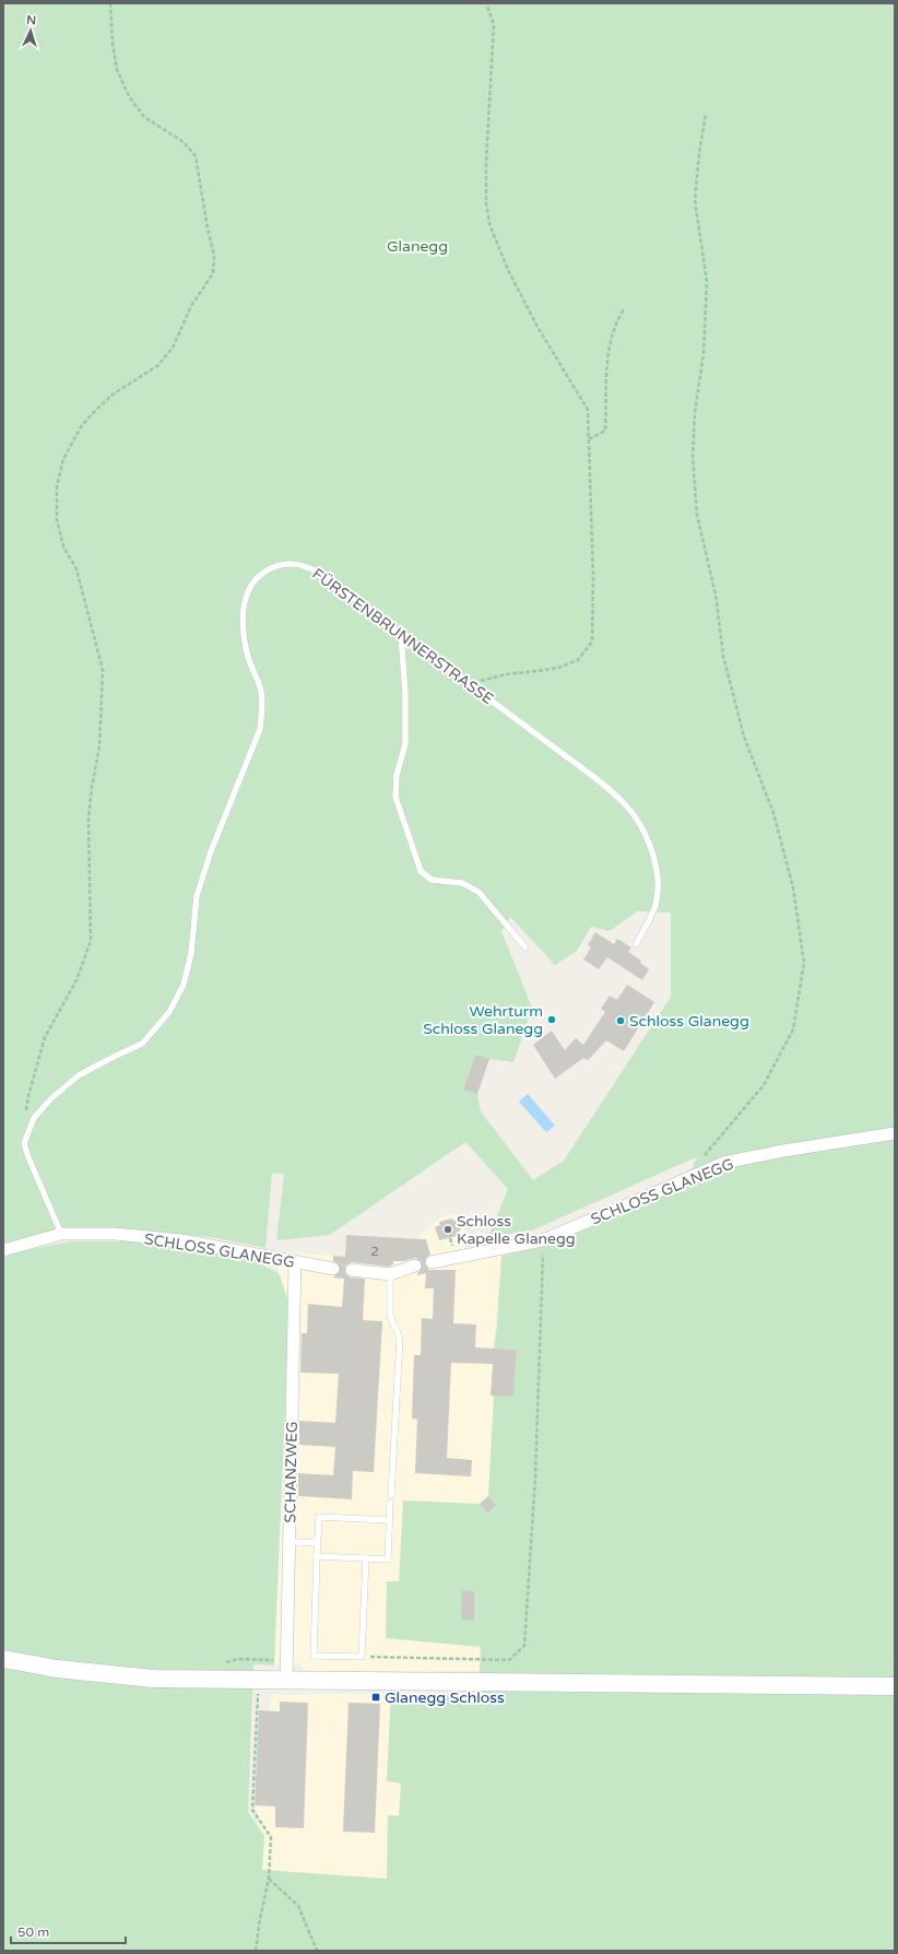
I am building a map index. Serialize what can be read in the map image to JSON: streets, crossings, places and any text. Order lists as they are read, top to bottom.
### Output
{
  "streets": {
    "street": ["SCHLOSS GLANEGG", "SCHANZWEG"],
    "lane": ["FÜRSTENBRUNNERSTRASSE"]
  },
  "crossings": [
    ["FÜRSTENBRUNNERSTRASSE", "SCHLOSS GLANEGG"],
    ["SCHLOSS GLANEGG", "SCHANZWEG"]
  ],
  "parks": ["Glanegg"],
  "places": {
    "other": ["Wehrturm Schloss Glanegg", "Schloss Glanegg", "Schloss Kapelle Glanegg"],
    "transit": ["Glanegg Schloss"]
  },
  "house_numbers": ["2"],
  "scale_bar": "50 m",
  "north": "top"
}
